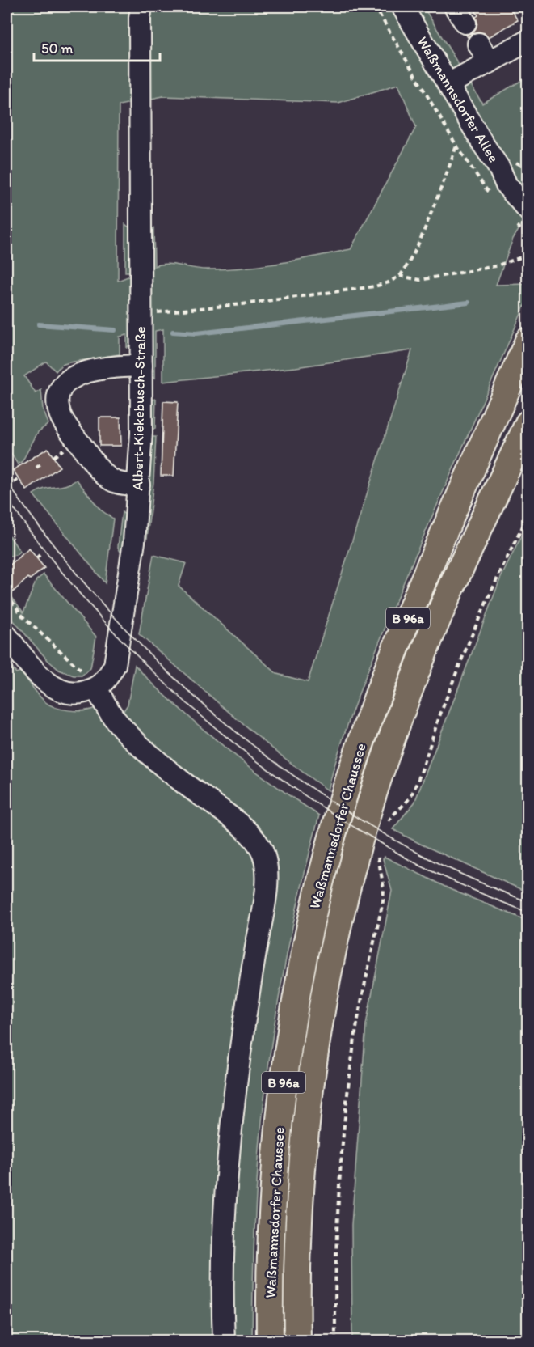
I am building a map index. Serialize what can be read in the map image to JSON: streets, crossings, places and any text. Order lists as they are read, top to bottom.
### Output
{
  "streets": {
    "main road": ["B 96a", "Waßmannsdorfer Chaussee"],
    "street": ["Waßmannsdorfer Allee", "Albert-Kiekebusch-Straße"]
  },
  "scale_bar": "50 m"
}
